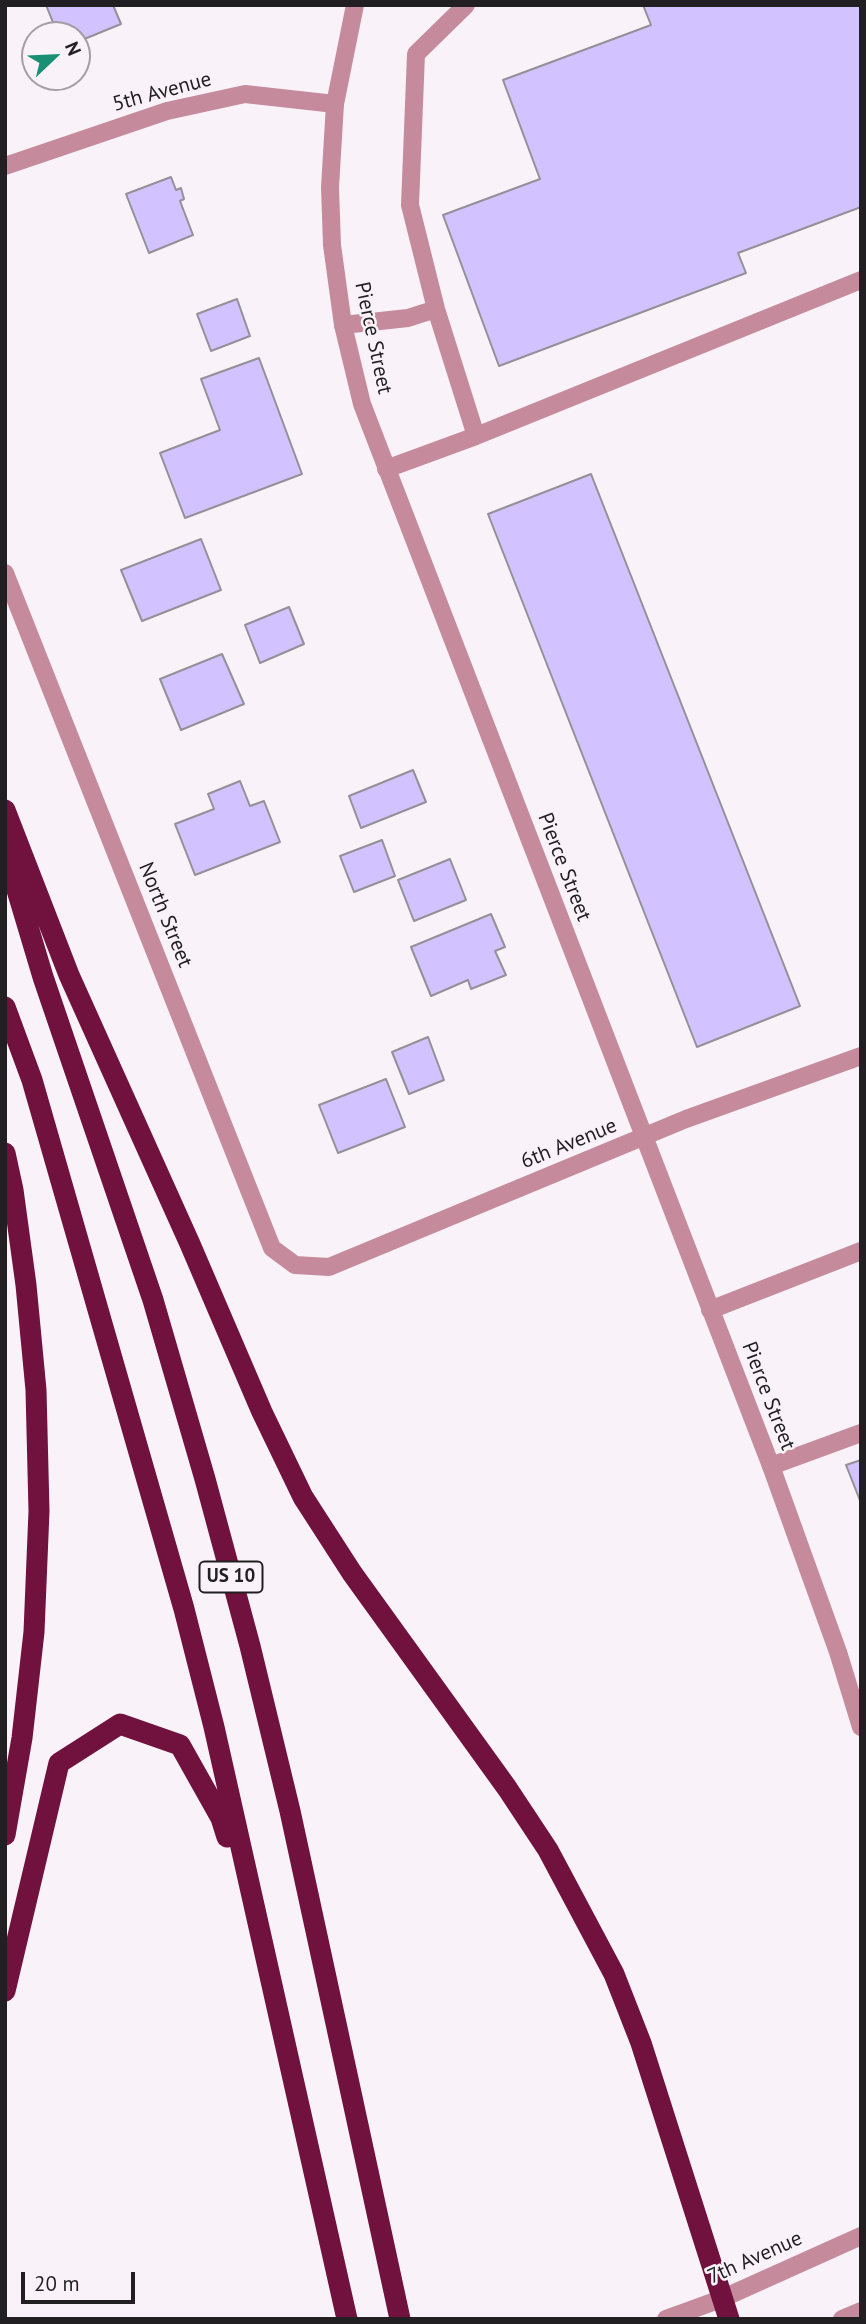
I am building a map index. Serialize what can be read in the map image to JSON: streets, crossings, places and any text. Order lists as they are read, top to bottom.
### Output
{
  "streets": {
    "highway": ["US 10"],
    "street": [
      "5th Avenue",
      "Pierce Street",
      "North Street",
      "6th Avenue",
      "7th Avenue"
    ]
  },
  "crossings": [
    ["5th Avenue", "Pierce Street"],
    ["Pierce Street", "6th Avenue"],
    ["North Street", "6th Avenue"]
  ],
  "scale_bar": "20 m",
  "north": "top right"
}
